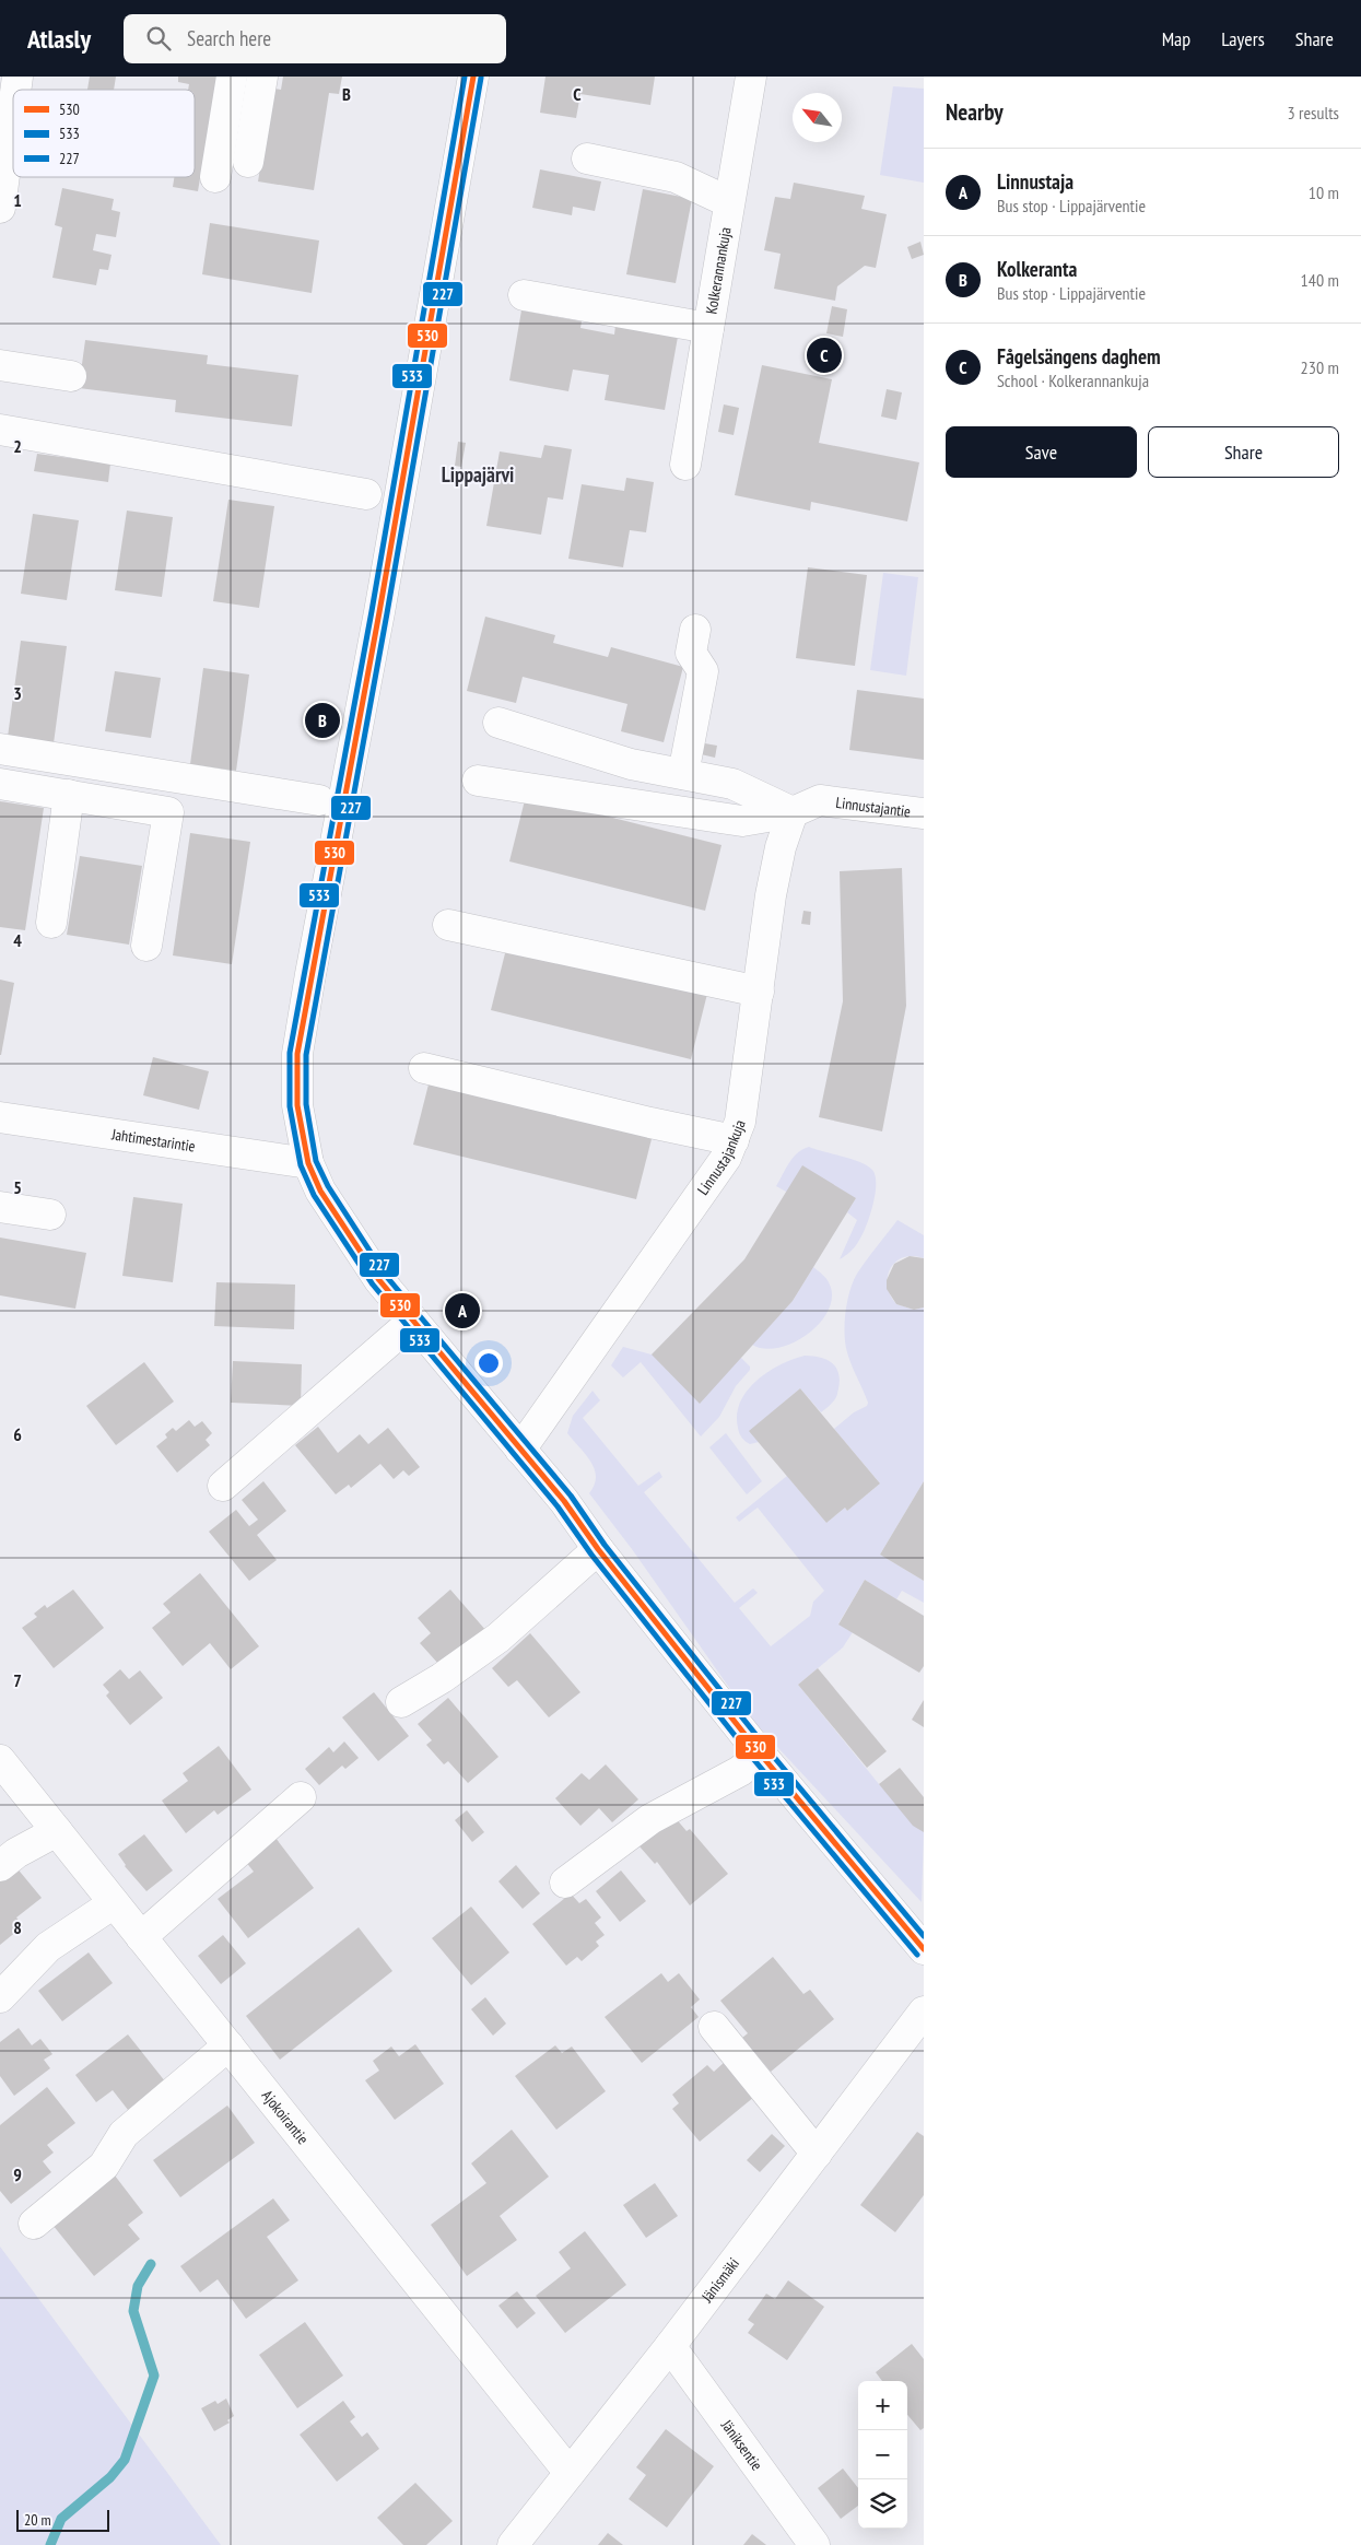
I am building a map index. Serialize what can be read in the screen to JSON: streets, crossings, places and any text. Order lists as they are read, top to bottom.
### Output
{
  "streets": {
    "street": [
      "Kolkerannankuja",
      "Linnustajantie",
      "Jahtimestarintie",
      "Linnustajankuja",
      "Ajokoirantie",
      "Jänismäki",
      "Jäniksentie"
    ]
  },
  "crossings": [
    ["Linnustajantie", "Linnustajankuja"],
    ["Ajokoirantie", "Jänismäki"],
    ["Jänismäki", "Jäniksentie"]
  ],
  "districts": ["Lippajärvi"],
  "lines": ["transit line 530", "transit line 533", "transit line 227"],
  "legend": ["530", "533", "227"],
  "scale_bar": "20 m",
  "north": "top left",
  "page": {
    "header": "Atlasly",
    "search": "Search here",
    "nav": ["Map", "Layers", "Share"],
    "heading": ["Nearby", "3 results"],
    "list": [
      {
        "mark": "A",
        "name": "Linnustaja",
        "note": "Bus stop · Lippajärventie",
        "value": "10 m"
      },
      {
        "mark": "B",
        "name": "Kolkeranta",
        "note": "Bus stop · Lippajärventie",
        "value": "140 m"
      },
      {
        "mark": "C",
        "name": "Fågelsängens daghem",
        "note": "School · Kolkerannankuja",
        "value": "230 m"
      }
    ],
    "pins": ["C", "B", "A"],
    "buttons": ["Save", "Share"],
    "map_buttons": ["+", "−"],
    "scale": "20 m"
  },
  "grid": {
    "columns": ["B", "C"],
    "rows": [
      "1",
      "2",
      "3",
      "4",
      "5",
      "6",
      "7",
      "8",
      "9"
    ]
  }
}
